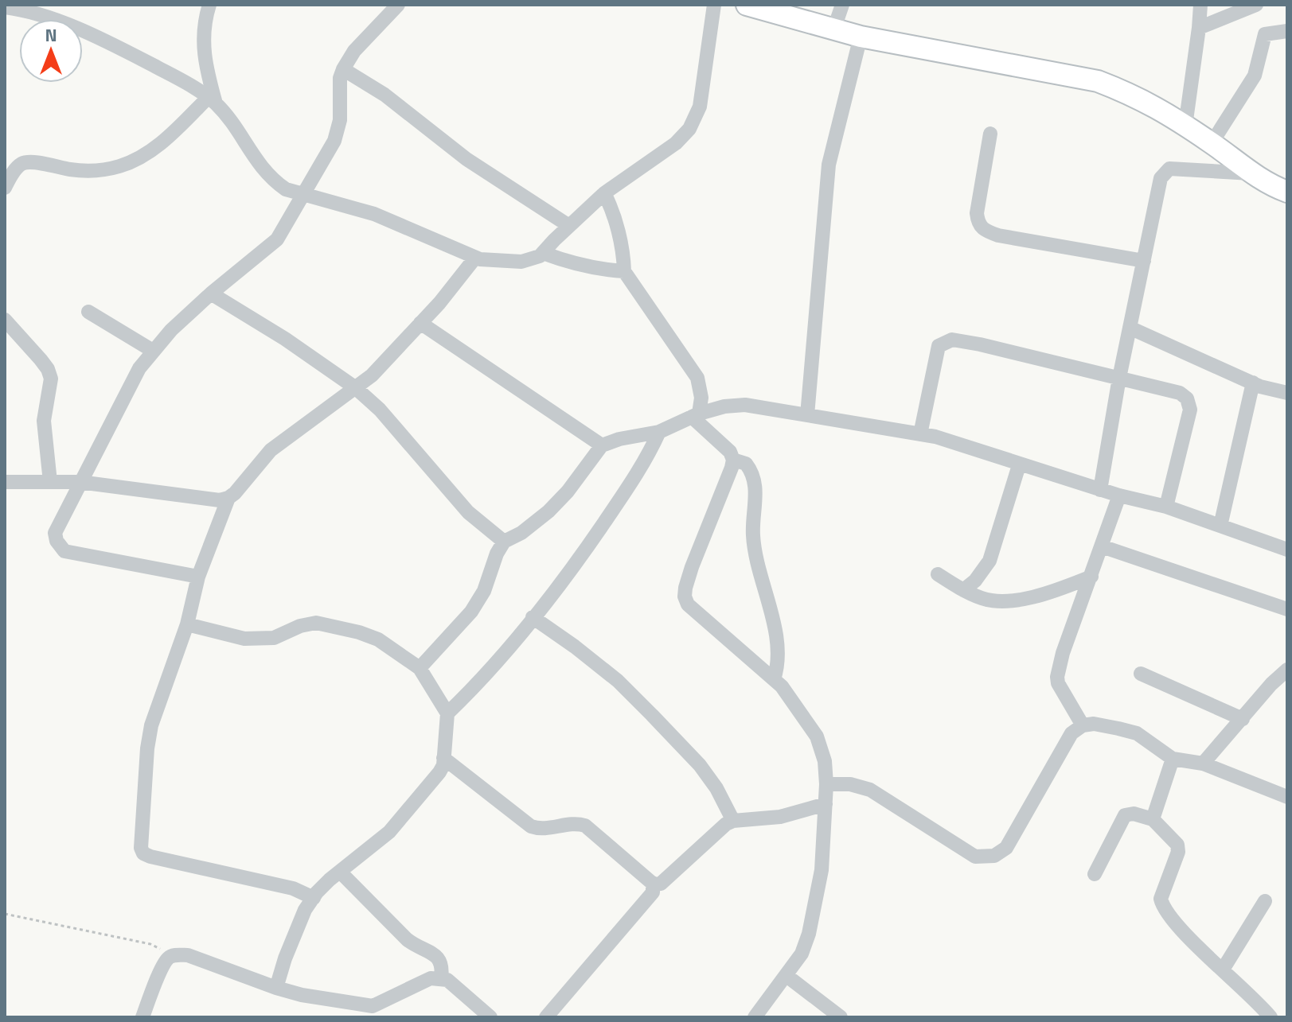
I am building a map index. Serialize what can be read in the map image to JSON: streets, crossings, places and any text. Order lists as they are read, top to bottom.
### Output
{
  "north": "top"
}
